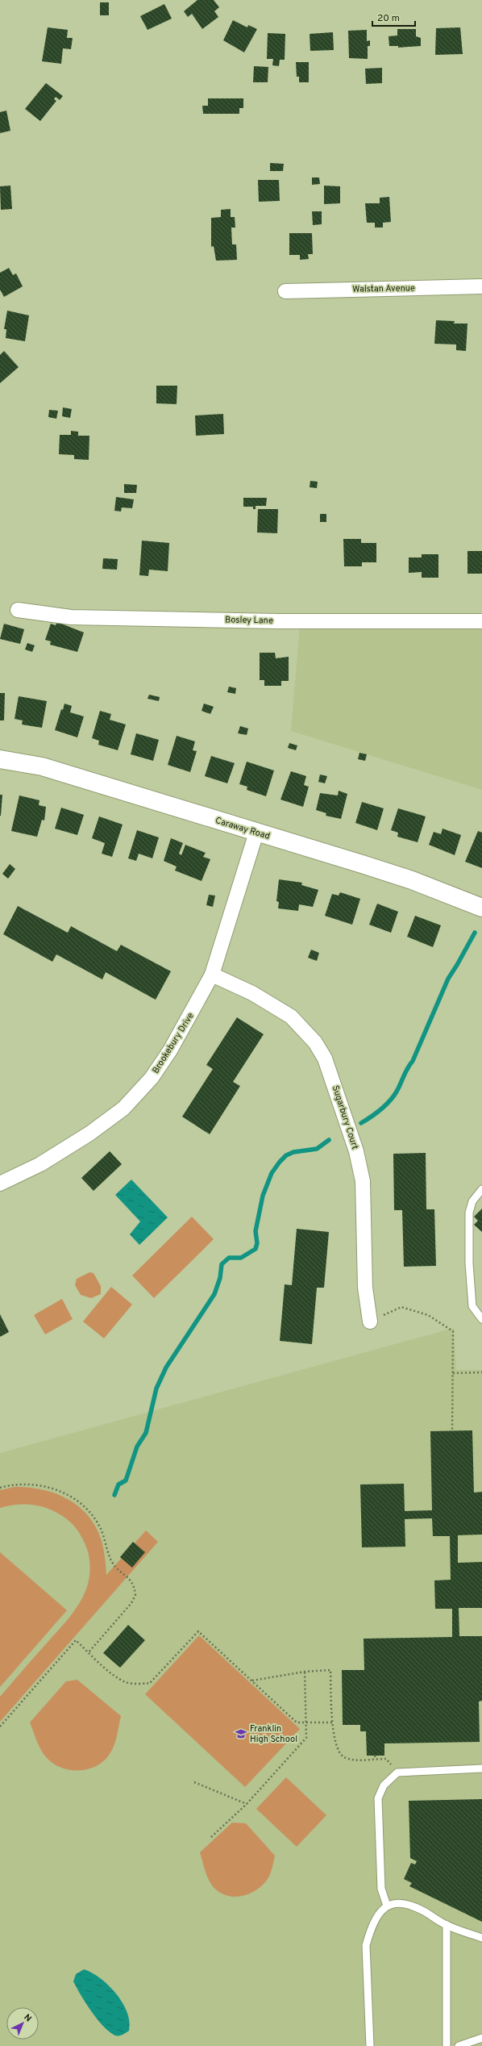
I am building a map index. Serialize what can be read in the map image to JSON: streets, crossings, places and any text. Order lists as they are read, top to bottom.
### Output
{
  "streets": {
    "street": [
      "Walstan Avenue",
      "Bosley Lane",
      "Caraway Road",
      "Brookebury Drive",
      "Sugarbury Court"
    ]
  },
  "crossings": [
    ["Caraway Road", "Brookebury Drive"],
    ["Brookebury Drive", "Sugarbury Court"]
  ],
  "places": {
    "school or university": ["Franklin High School"]
  },
  "scale_bar": "20 m",
  "north": "top right"
}
